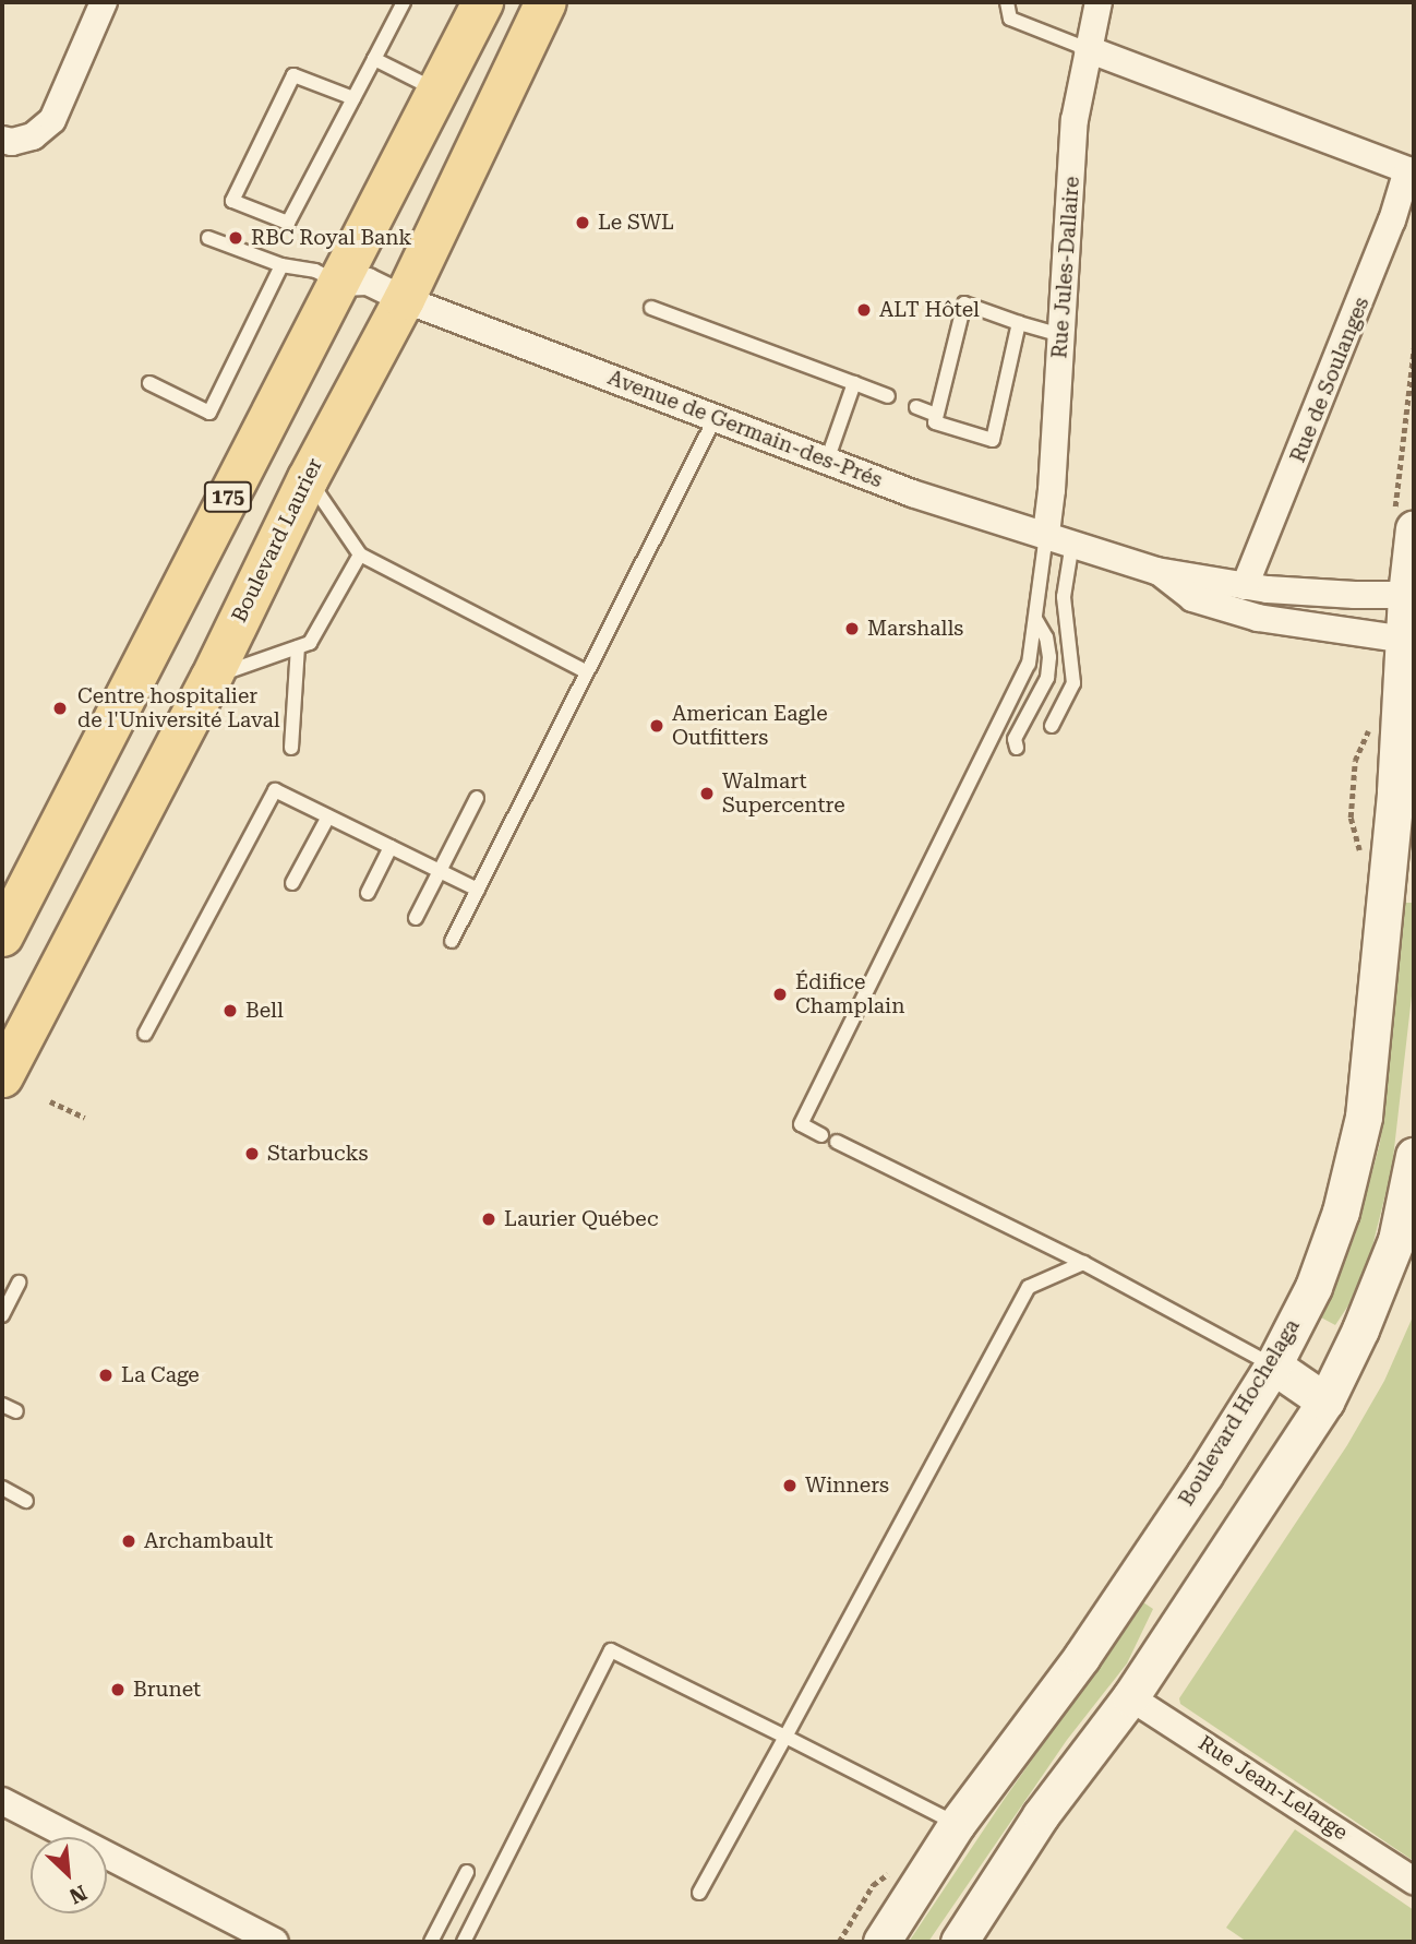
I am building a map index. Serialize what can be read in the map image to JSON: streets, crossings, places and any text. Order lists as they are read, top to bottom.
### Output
{
  "streets": {
    "main road": ["175", "Boulevard Laurier", "Boulevard Hochelaga"],
    "street": [
      "Rue Jules-Dallaire",
      "Rue de Soulanges",
      "Avenue de Germain-des-Prés",
      "Rue Jean-Lelarge"
    ]
  },
  "crossings": [
    ["Rue Jules-Dallaire", "Rue de Soulanges"],
    ["Rue Jules-Dallaire", "Avenue de Germain-des-Prés"],
    ["Rue de Soulanges", "Avenue de Germain-des-Prés"],
    ["Avenue de Germain-des-Prés", "175"],
    ["Avenue de Germain-des-Prés", "Boulevard Laurier"],
    ["Avenue de Germain-des-Prés", "Boulevard Hochelaga"]
  ],
  "places": [
    "Le SWL",
    "RBC Royal Bank",
    "ALT Hôtel",
    "Marshalls",
    "Centre hospitalier de l'Université Laval",
    "American Eagle Outfitters",
    "Walmart Supercentre",
    "Édifice Champlain",
    "Bell",
    "Starbucks",
    "Laurier Québec",
    "La Cage",
    "Winners",
    "Archambault",
    "Brunet"
  ],
  "north": "bottom right"
}
